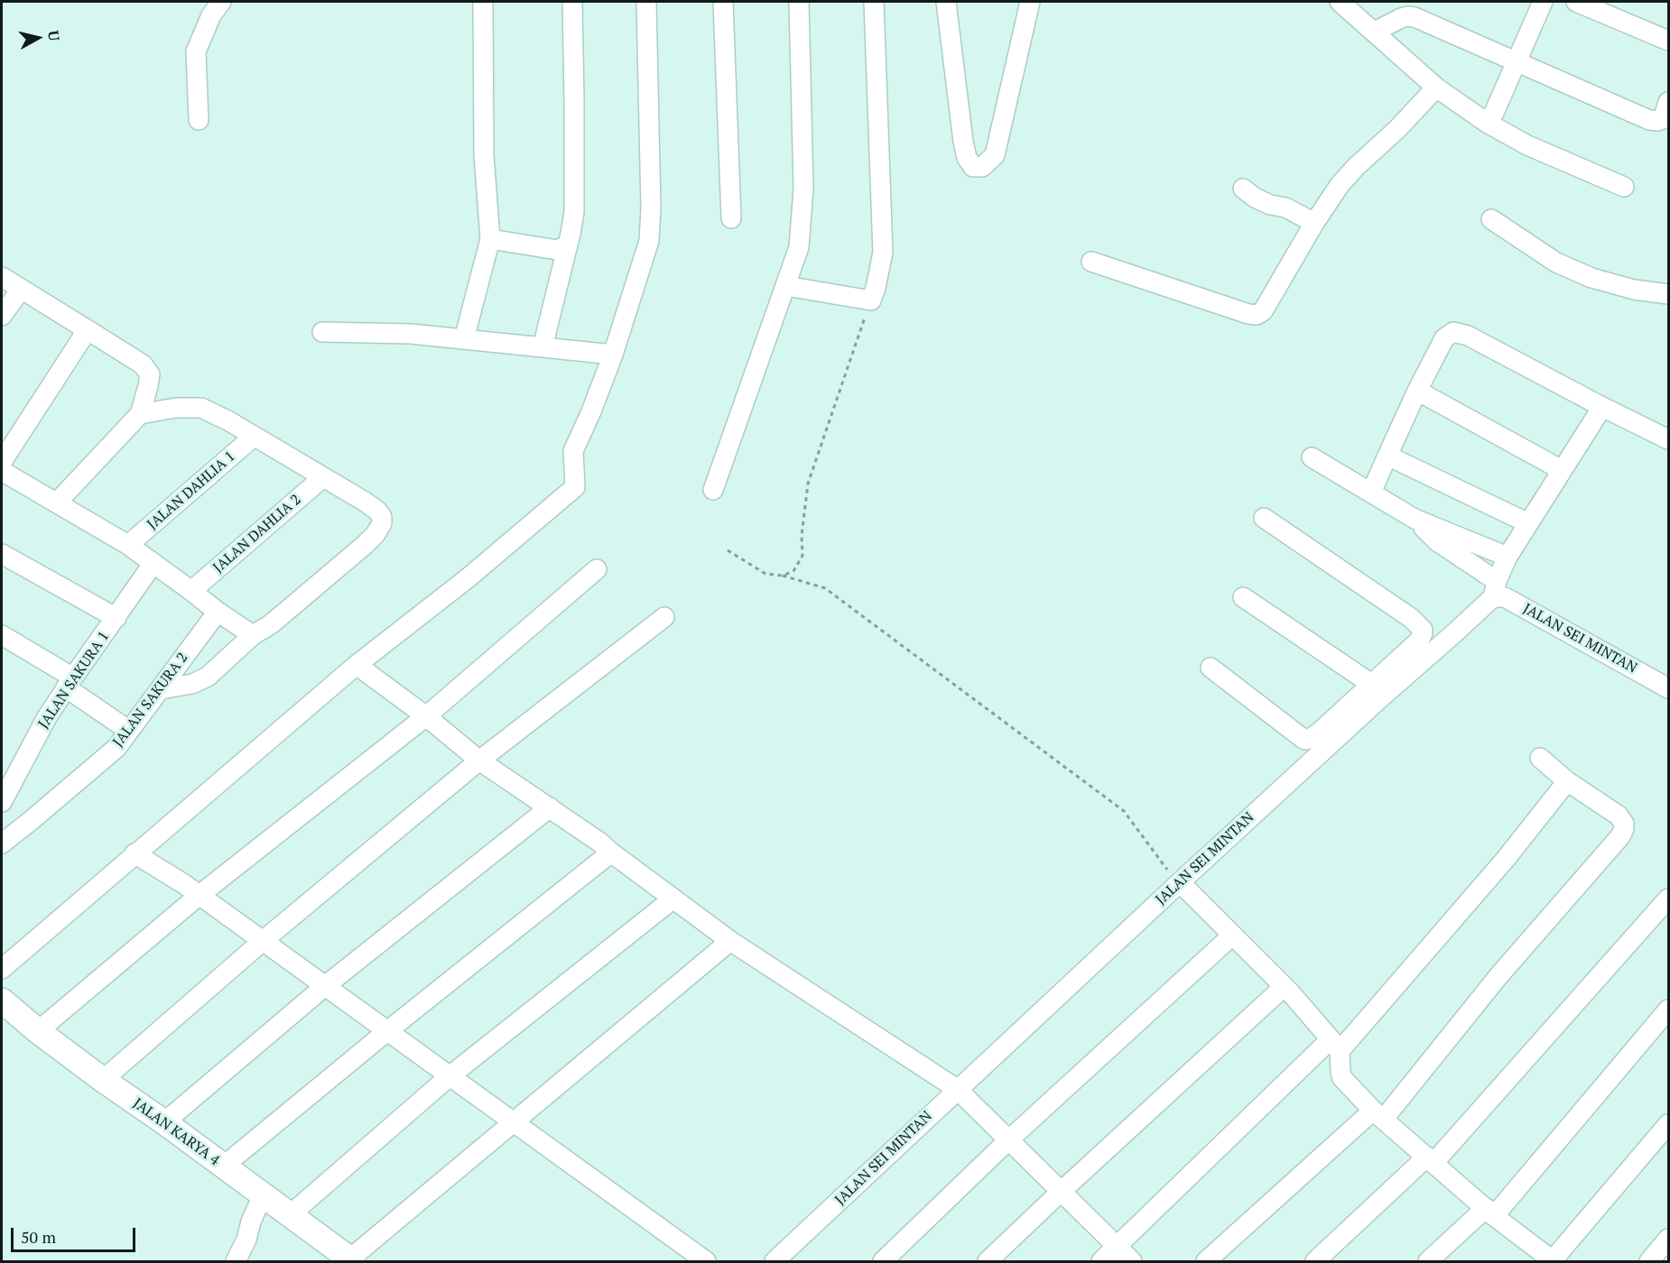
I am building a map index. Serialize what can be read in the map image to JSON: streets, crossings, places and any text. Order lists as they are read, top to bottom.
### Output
{
  "streets": {
    "main road": ["JALAN KARYA 4"],
    "street": [
      "JALAN DAHLIA 1",
      "JALAN DAHLIA 2",
      "JALAN SEI MINTAN",
      "JALAN SAKURA 1",
      "JALAN SAKURA 2"
    ]
  },
  "scale_bar": "50 m",
  "north": "right"
}
